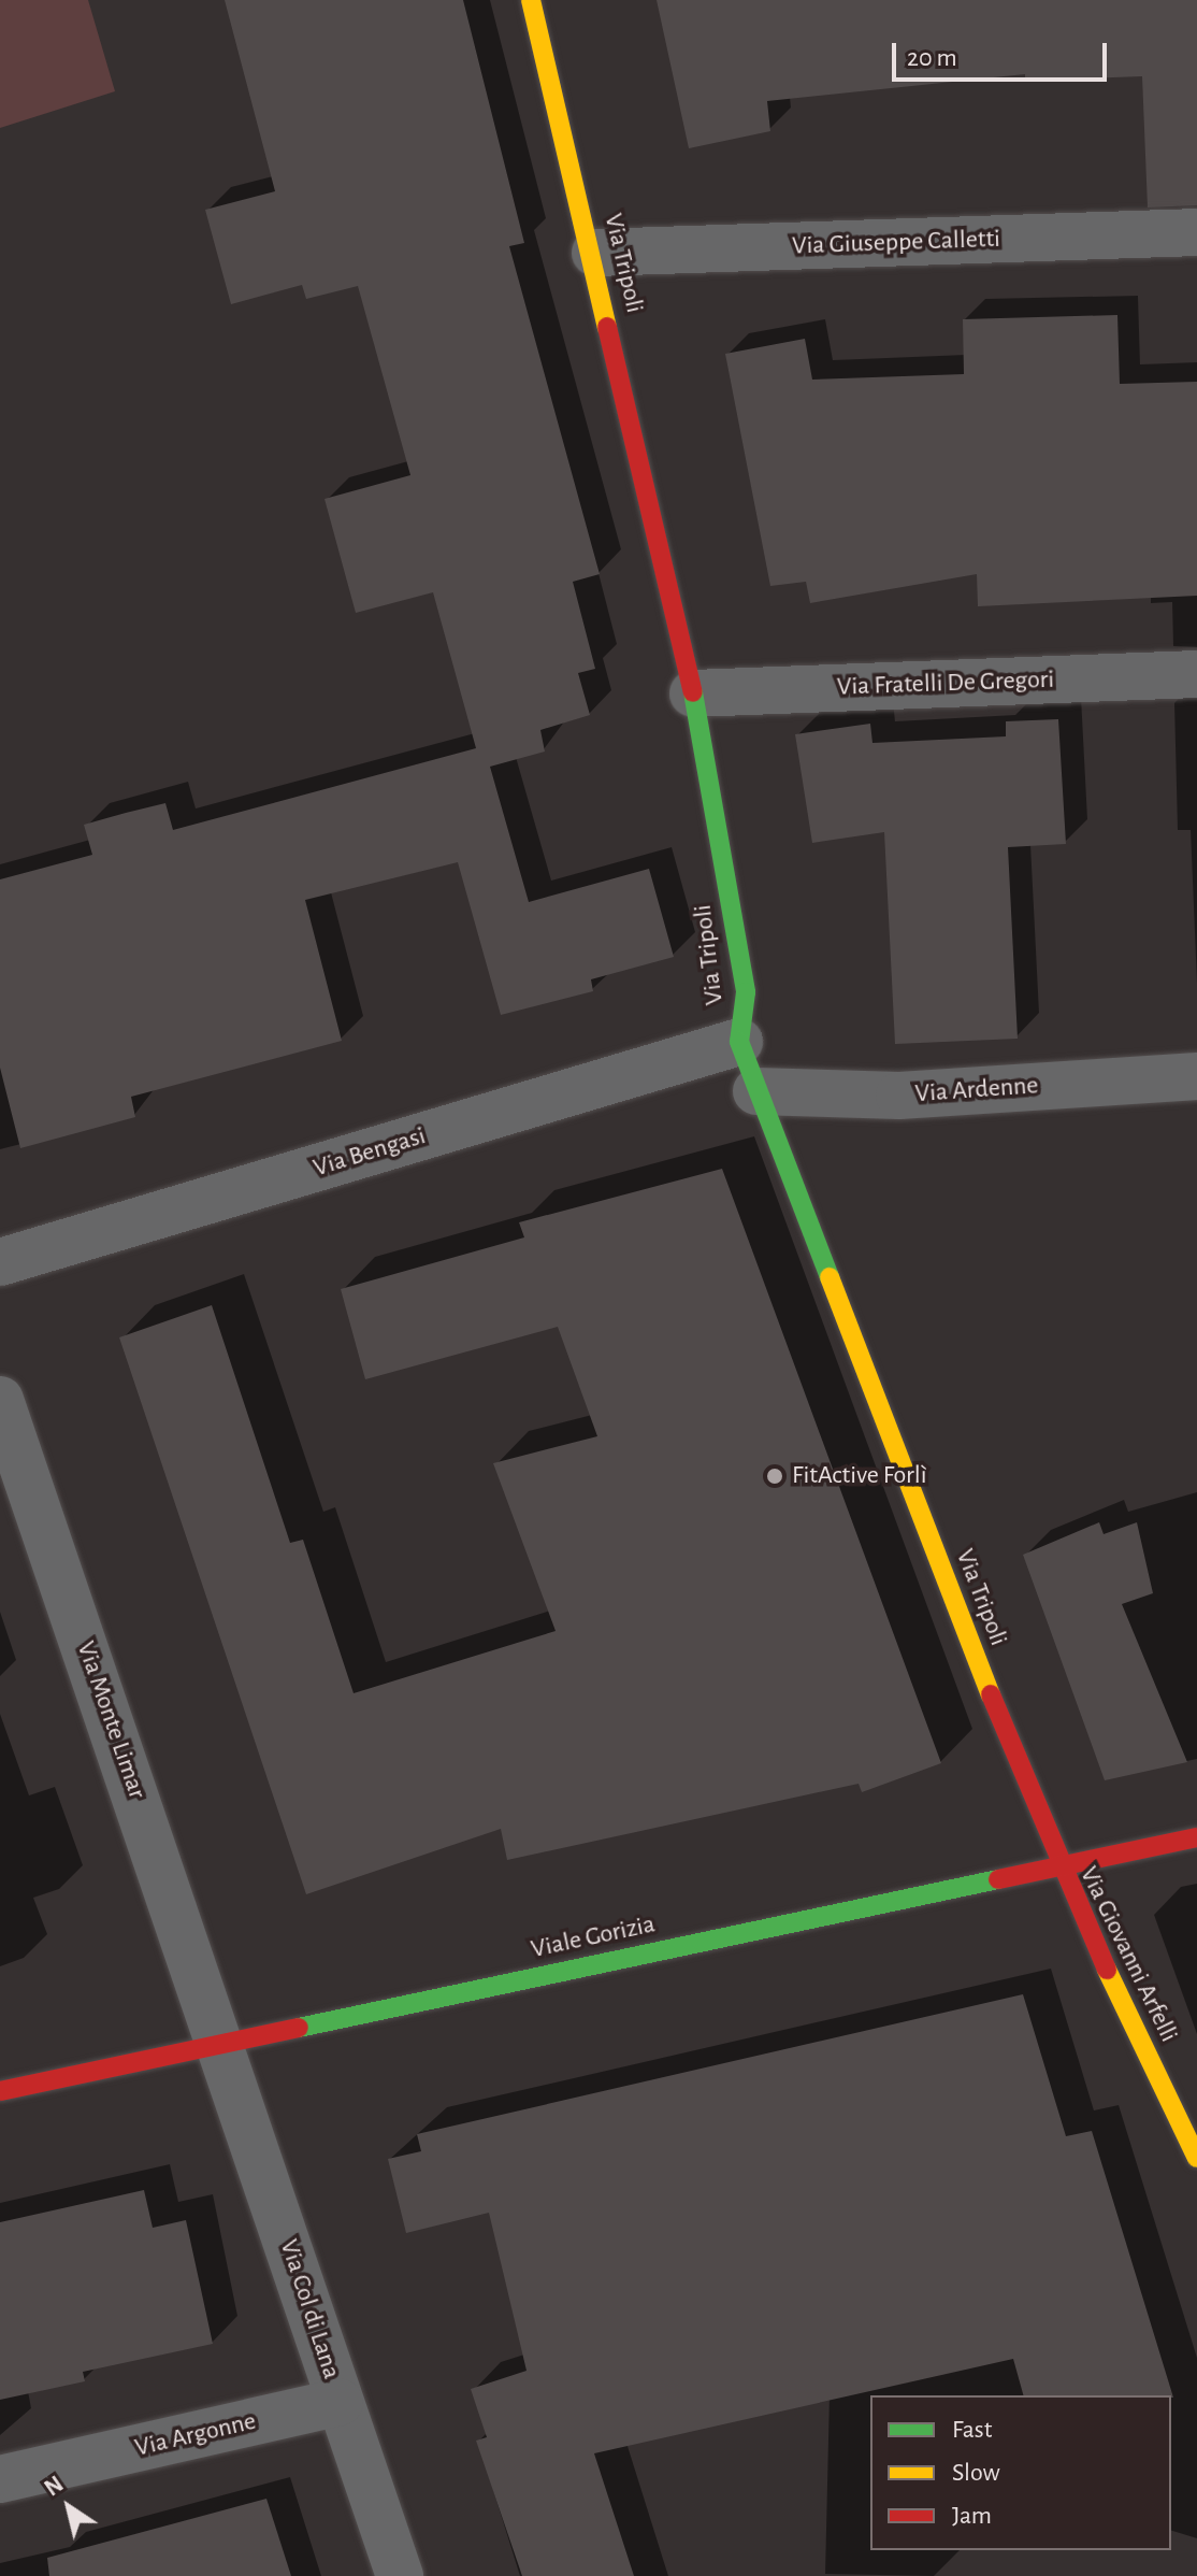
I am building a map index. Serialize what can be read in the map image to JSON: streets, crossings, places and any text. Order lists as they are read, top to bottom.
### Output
{
  "streets": {
    "street": [
      "Via Giuseppe Calletti",
      "Via Tripoli",
      "Via Fratelli De Gregori",
      "Via Ardenne",
      "Via Bengasi",
      "Via Monte Limar",
      "Viale Gorizia",
      "Via Giovanni Arfelli",
      "Via Col di Lana",
      "Via Argonne"
    ]
  },
  "crossings": [
    ["Via Giuseppe Calletti", "Via Tripoli"],
    ["Via Tripoli", "Via Fratelli De Gregori"],
    ["Via Tripoli", "Via Ardenne"],
    ["Via Tripoli", "Via Bengasi"],
    ["Via Tripoli", "Viale Gorizia"],
    ["Via Tripoli", "Via Giovanni Arfelli"],
    ["Via Monte Limar", "Viale Gorizia"],
    ["Via Monte Limar", "Via Col di Lana"],
    ["Viale Gorizia", "Via Giovanni Arfelli"],
    ["Viale Gorizia", "Via Col di Lana"],
    ["Via Col di Lana", "Via Argonne"]
  ],
  "places": ["FitActive Forlì"],
  "legend": ["Fast", "Slow", "Jam"],
  "scale_bar": "20 m",
  "north": "top left"
}
